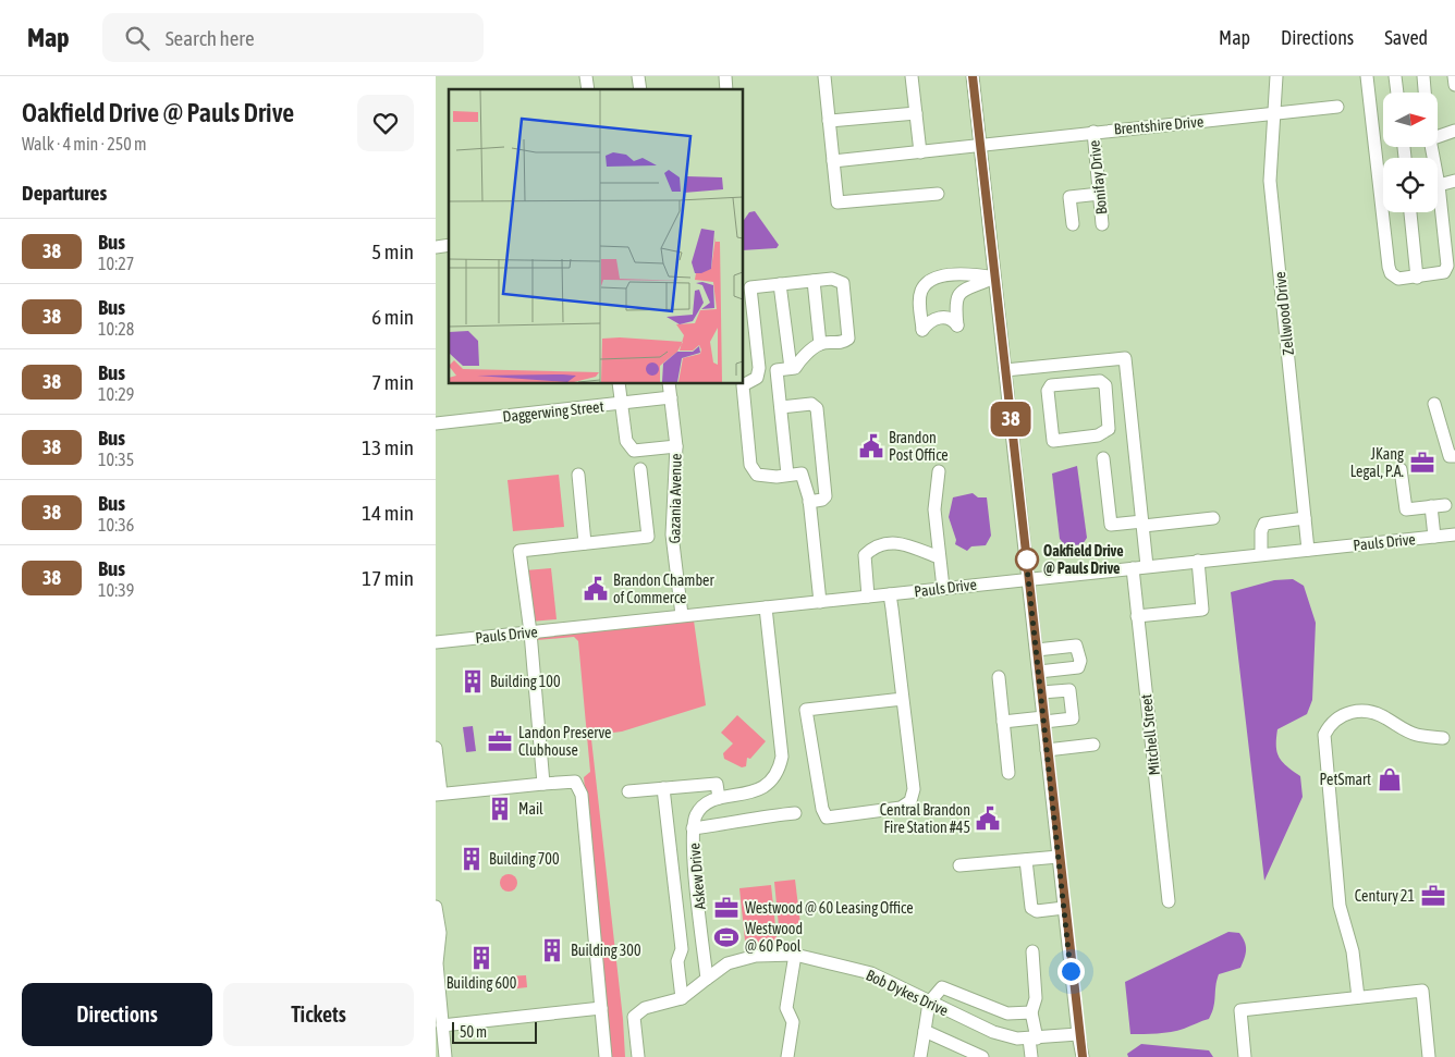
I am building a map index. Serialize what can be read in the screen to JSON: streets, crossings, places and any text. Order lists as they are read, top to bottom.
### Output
{
  "streets": {
    "street": [
      "Brentshire Drive",
      "Bonifay Drive",
      "Zellwood Drive",
      "Daggerwing Street",
      "Gazania Avenue",
      "Pauls Drive",
      "Mitchell Street",
      "Askew Drive",
      "Bob Dykes Drive"
    ]
  },
  "crossings": [
    ["Brentshire Drive", "Bonifay Drive"],
    ["Brentshire Drive", "Zellwood Drive"],
    ["Zellwood Drive", "Pauls Drive"],
    ["Daggerwing Street", "Gazania Avenue"],
    ["Gazania Avenue", "Pauls Drive"],
    ["Pauls Drive", "Mitchell Street"],
    ["Pauls Drive", "Askew Drive"],
    ["Askew Drive", "Bob Dykes Drive"]
  ],
  "places": {
    "public building": ["Brandon Post Office", "Brandon Chamber of Commerce", "Central Brandon Fire Station #45"],
    "office": [
      "JKang Legal, P.A.",
      "Landon Preserve Clubhouse",
      "Century 21",
      "Westwood @ 60 Leasing Office"
    ],
    "other": ["Oakfield Drive @ Pauls Drive"],
    "building": [
      "Building 100",
      "Mail",
      "Building 700",
      "Building 300",
      "Building 600"
    ],
    "shop": ["PetSmart"],
    "sports": ["Westwood @ 60 Pool"]
  },
  "lines": ["bus line 38"],
  "scale_bar": "50 m",
  "north": "right",
  "page": {
    "header": "Map",
    "search": "Search here",
    "nav": ["Map", "Directions", "Saved"],
    "heading": [
      ["Oakfield Drive @ Pauls Drive", "Walk · 4 min · 250 m"],
      "Departures"
    ],
    "on_map": "38",
    "list": [
      {
        "mark": "38",
        "name": "Bus",
        "note": "10:27",
        "value": "5 min"
      },
      {
        "mark": "38",
        "name": "Bus",
        "note": "10:28",
        "value": "6 min"
      },
      {
        "mark": "38",
        "name": "Bus",
        "note": "10:29",
        "value": "7 min"
      },
      {
        "mark": "38",
        "name": "Bus",
        "note": "10:35",
        "value": "13 min"
      },
      {
        "mark": "38",
        "name": "Bus",
        "note": "10:36",
        "value": "14 min"
      },
      {
        "mark": "38",
        "name": "Bus",
        "note": "10:39",
        "value": "17 min"
      }
    ],
    "buttons": ["Directions", "Tickets"],
    "scale": "50 m"
  }
}
